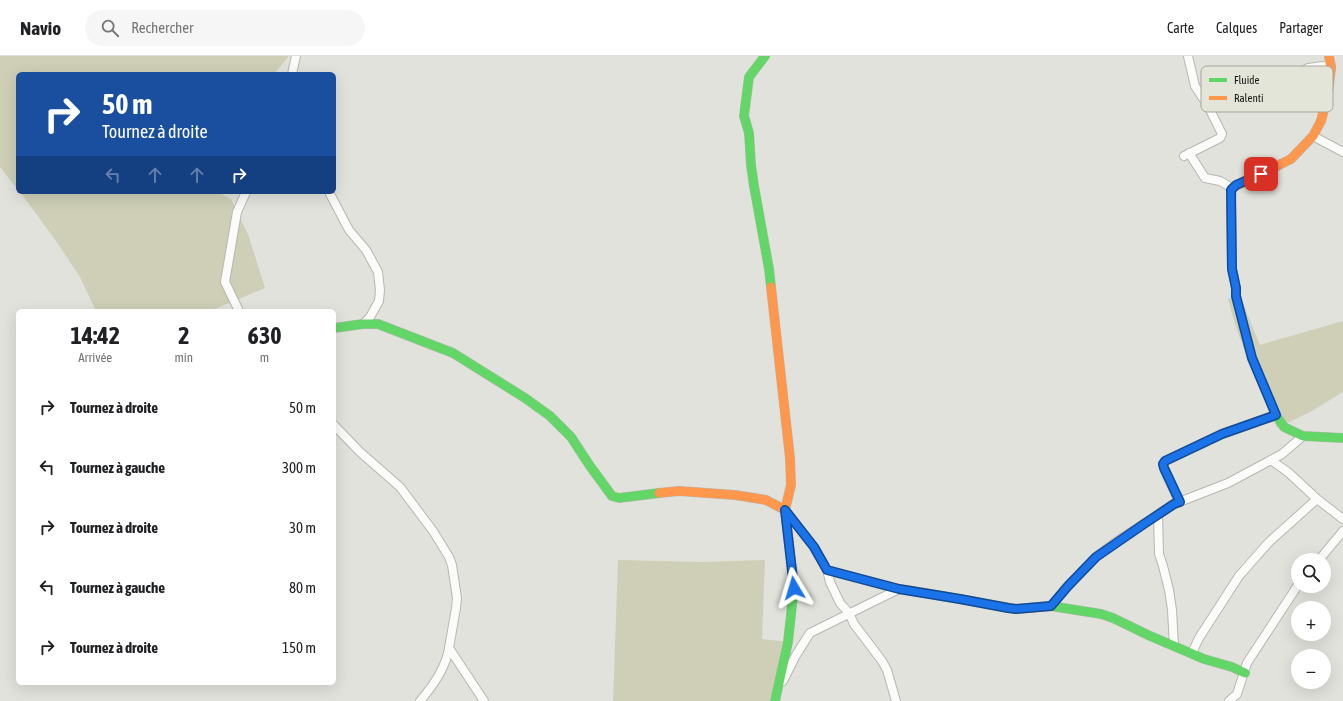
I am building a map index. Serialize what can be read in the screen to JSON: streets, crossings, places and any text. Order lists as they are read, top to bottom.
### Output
{
  "legend": ["Fluide", "Ralenti"],
  "page": {
    "header": "Navio",
    "search": "Rechercher",
    "nav": ["Carte", "Calques", "Partager"],
    "turn": ["50 m", "Tournez à droite"],
    "eta": [
      "14:42",
      "Arrivée",
      "2",
      "min",
      "630",
      "m"
    ],
    "list": [
      {
        "name": "Tournez à droite",
        "value": "50 m"
      },
      {
        "name": "Tournez à gauche",
        "value": "300 m"
      },
      {
        "name": "Tournez à droite",
        "value": "30 m"
      },
      {
        "name": "Tournez à gauche",
        "value": "80 m"
      },
      {
        "name": "Tournez à droite",
        "value": "150 m"
      }
    ],
    "map_buttons": ["+", "−"]
  }
}
